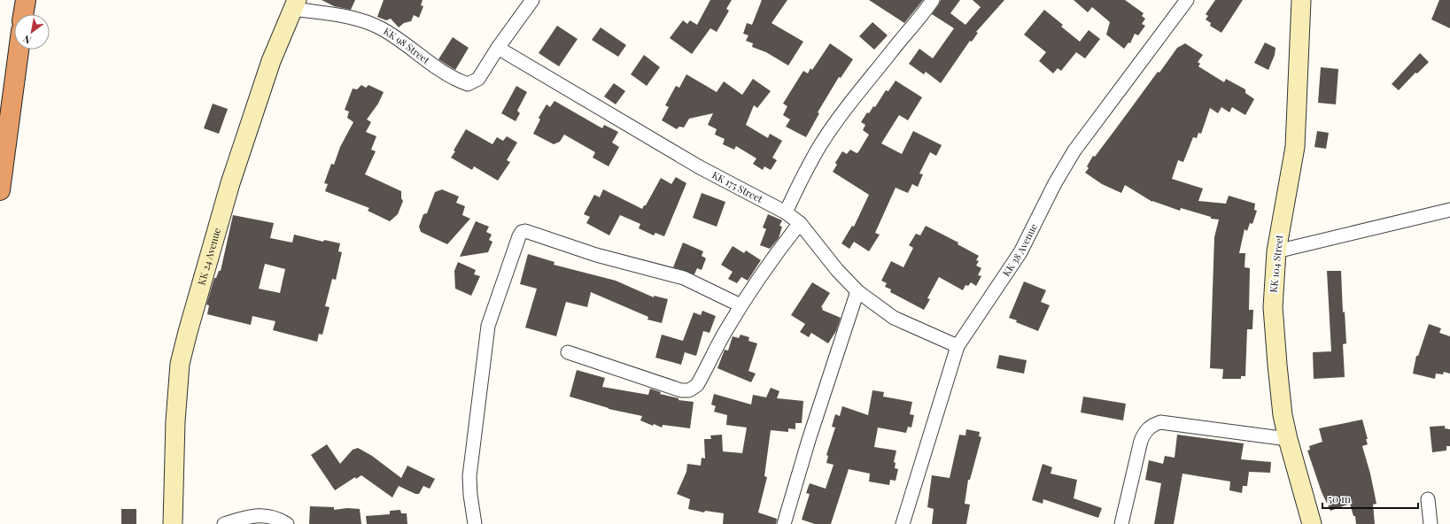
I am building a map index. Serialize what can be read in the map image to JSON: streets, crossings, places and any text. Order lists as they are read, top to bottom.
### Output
{
  "streets": {
    "street": [
      "KK 98 Street",
      "KK 175 Street",
      "KK 38 Avenue",
      "KK 24 Avenue",
      "KK 104 Street"
    ]
  },
  "crossings": [
    ["KK 98 Street", "KK 175 Street"],
    ["KK 98 Street", "KK 24 Avenue"],
    ["KK 175 Street", "KK 38 Avenue"]
  ],
  "scale_bar": "50 m",
  "north": "bottom left"
}
